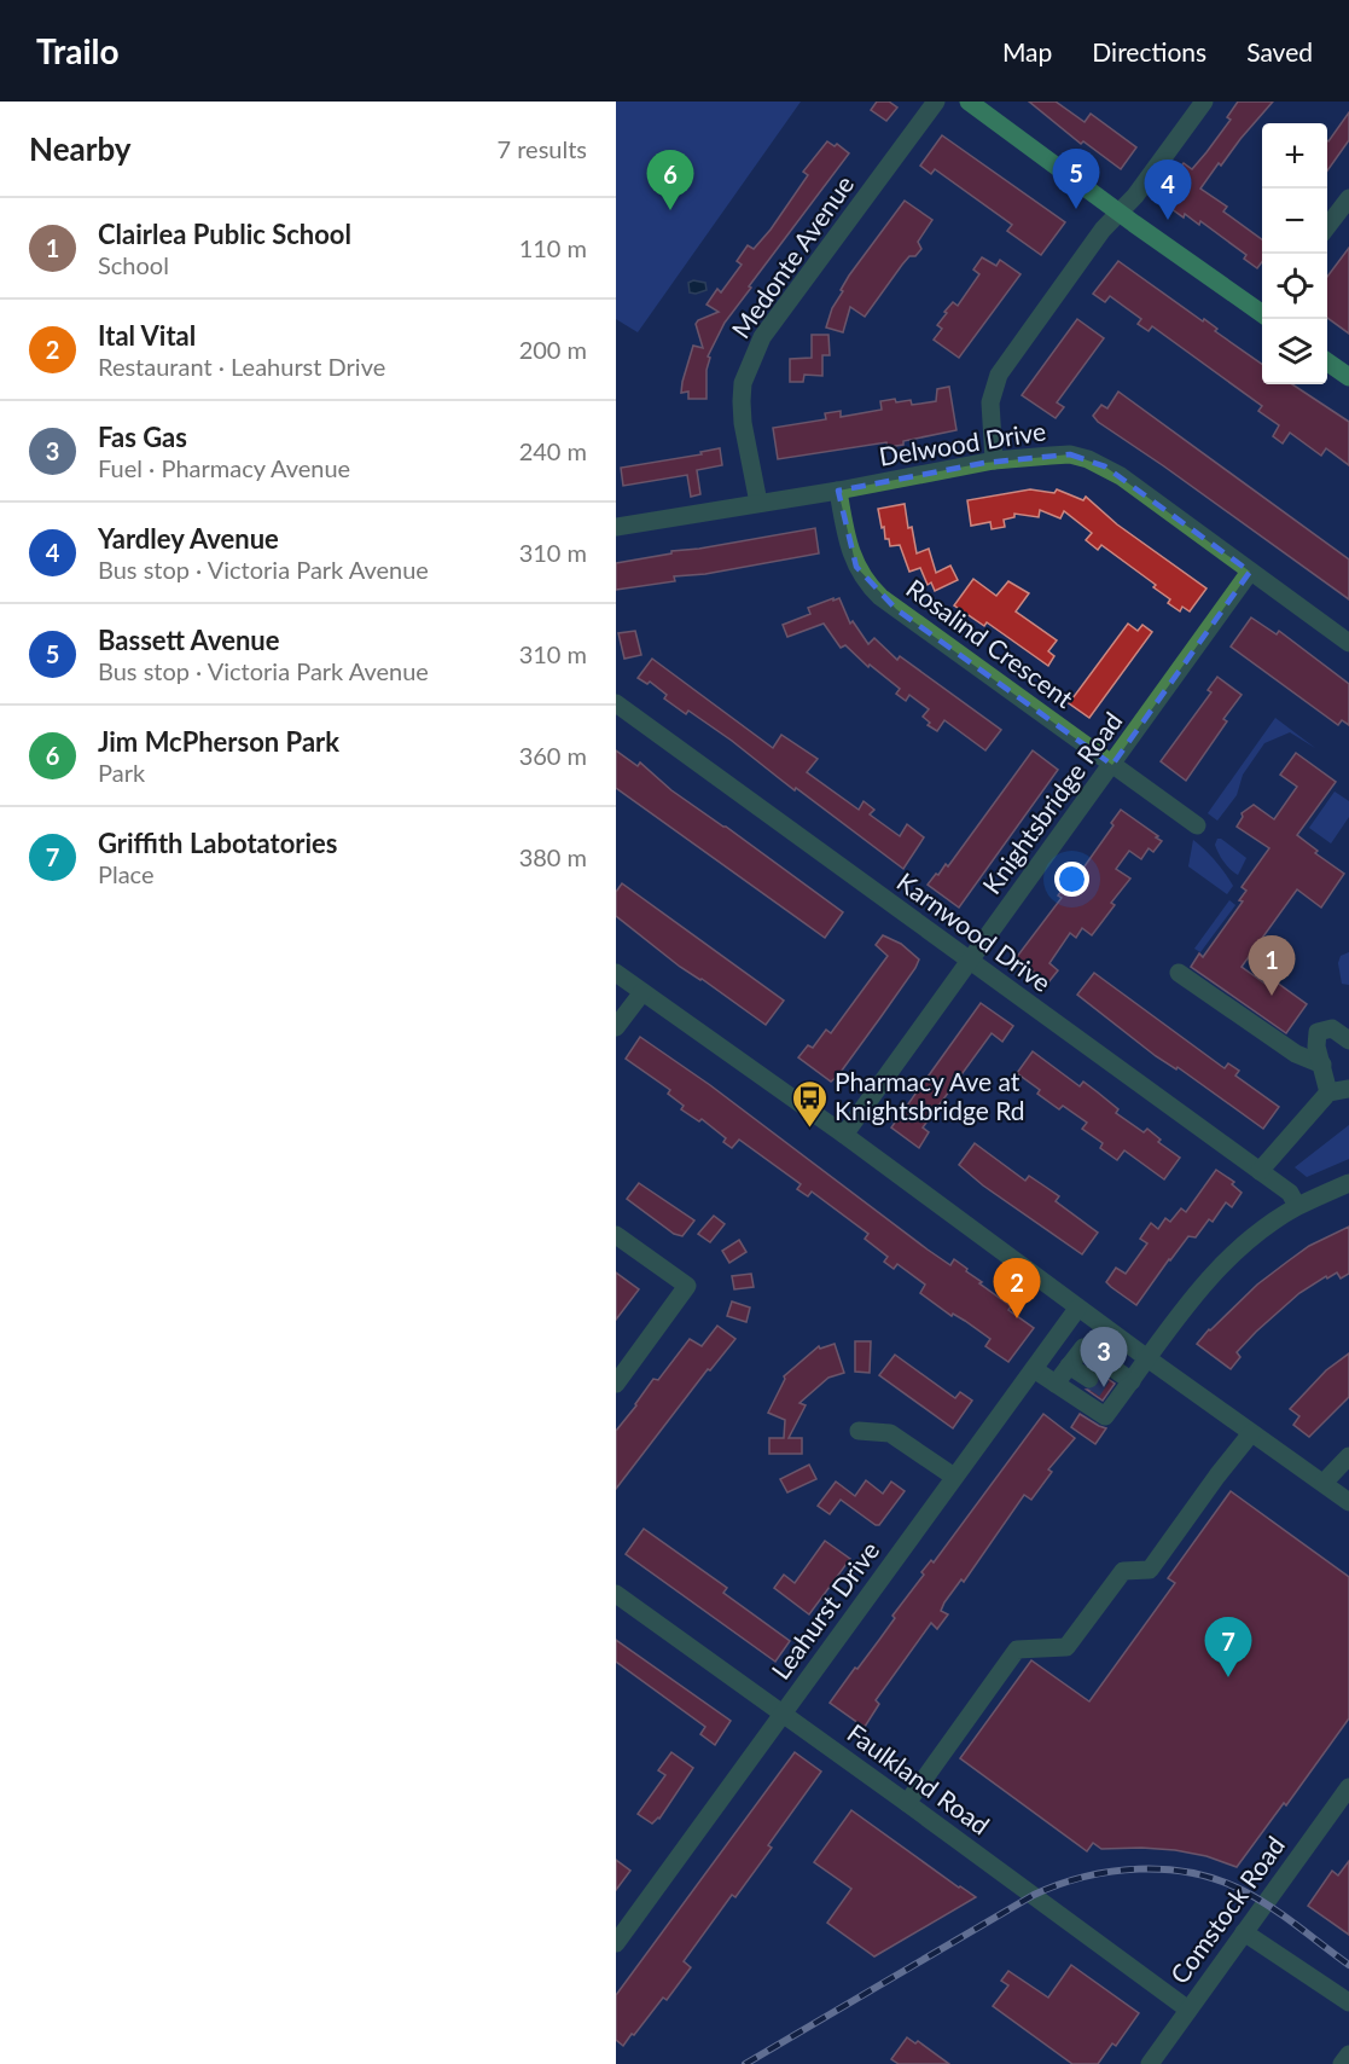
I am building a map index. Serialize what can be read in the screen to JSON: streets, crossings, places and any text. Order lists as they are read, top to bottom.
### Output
{
  "streets": {
    "street": [
      "Medonte Avenue",
      "Delwood Drive",
      "Rosalind Crescent",
      "Knightsbridge Road",
      "Karnwood Drive",
      "Leahurst Drive",
      "Faulkland Road",
      "Comstock Road"
    ]
  },
  "crossings": [
    ["Medonte Avenue", "Delwood Drive"],
    ["Delwood Drive", "Rosalind Crescent"],
    ["Delwood Drive", "Knightsbridge Road"],
    ["Rosalind Crescent", "Knightsbridge Road"],
    ["Knightsbridge Road", "Karnwood Drive"],
    ["Leahurst Drive", "Faulkland Road"],
    ["Faulkland Road", "Comstock Road"]
  ],
  "places": {
    "bus stop": ["Pharmacy Ave at Knightsbridge Rd"]
  },
  "page": {
    "header": "Trailo",
    "nav": ["Map", "Directions", "Saved"],
    "heading": ["Nearby", "7 results"],
    "map_buttons": ["+", "−"],
    "pins": [
      "5",
      "6",
      "4",
      "1",
      "2",
      "3",
      "7"
    ],
    "list": [
      {
        "mark": "1",
        "name": "Clairlea Public School",
        "note": "School",
        "value": "110 m"
      },
      {
        "mark": "2",
        "name": "Ital Vital",
        "note": "Restaurant · Leahurst Drive",
        "value": "200 m"
      },
      {
        "mark": "3",
        "name": "Fas Gas",
        "note": "Fuel · Pharmacy Avenue",
        "value": "240 m"
      },
      {
        "mark": "4",
        "name": "Yardley Avenue",
        "note": "Bus stop · Victoria Park Avenue",
        "value": "310 m"
      },
      {
        "mark": "5",
        "name": "Bassett Avenue",
        "note": "Bus stop · Victoria Park Avenue",
        "value": "310 m"
      },
      {
        "mark": "6",
        "name": "Jim McPherson Park",
        "note": "Park",
        "value": "360 m"
      },
      {
        "mark": "7",
        "name": "Griffith Labotatories",
        "note": "Place",
        "value": "380 m"
      }
    ]
  }
}
